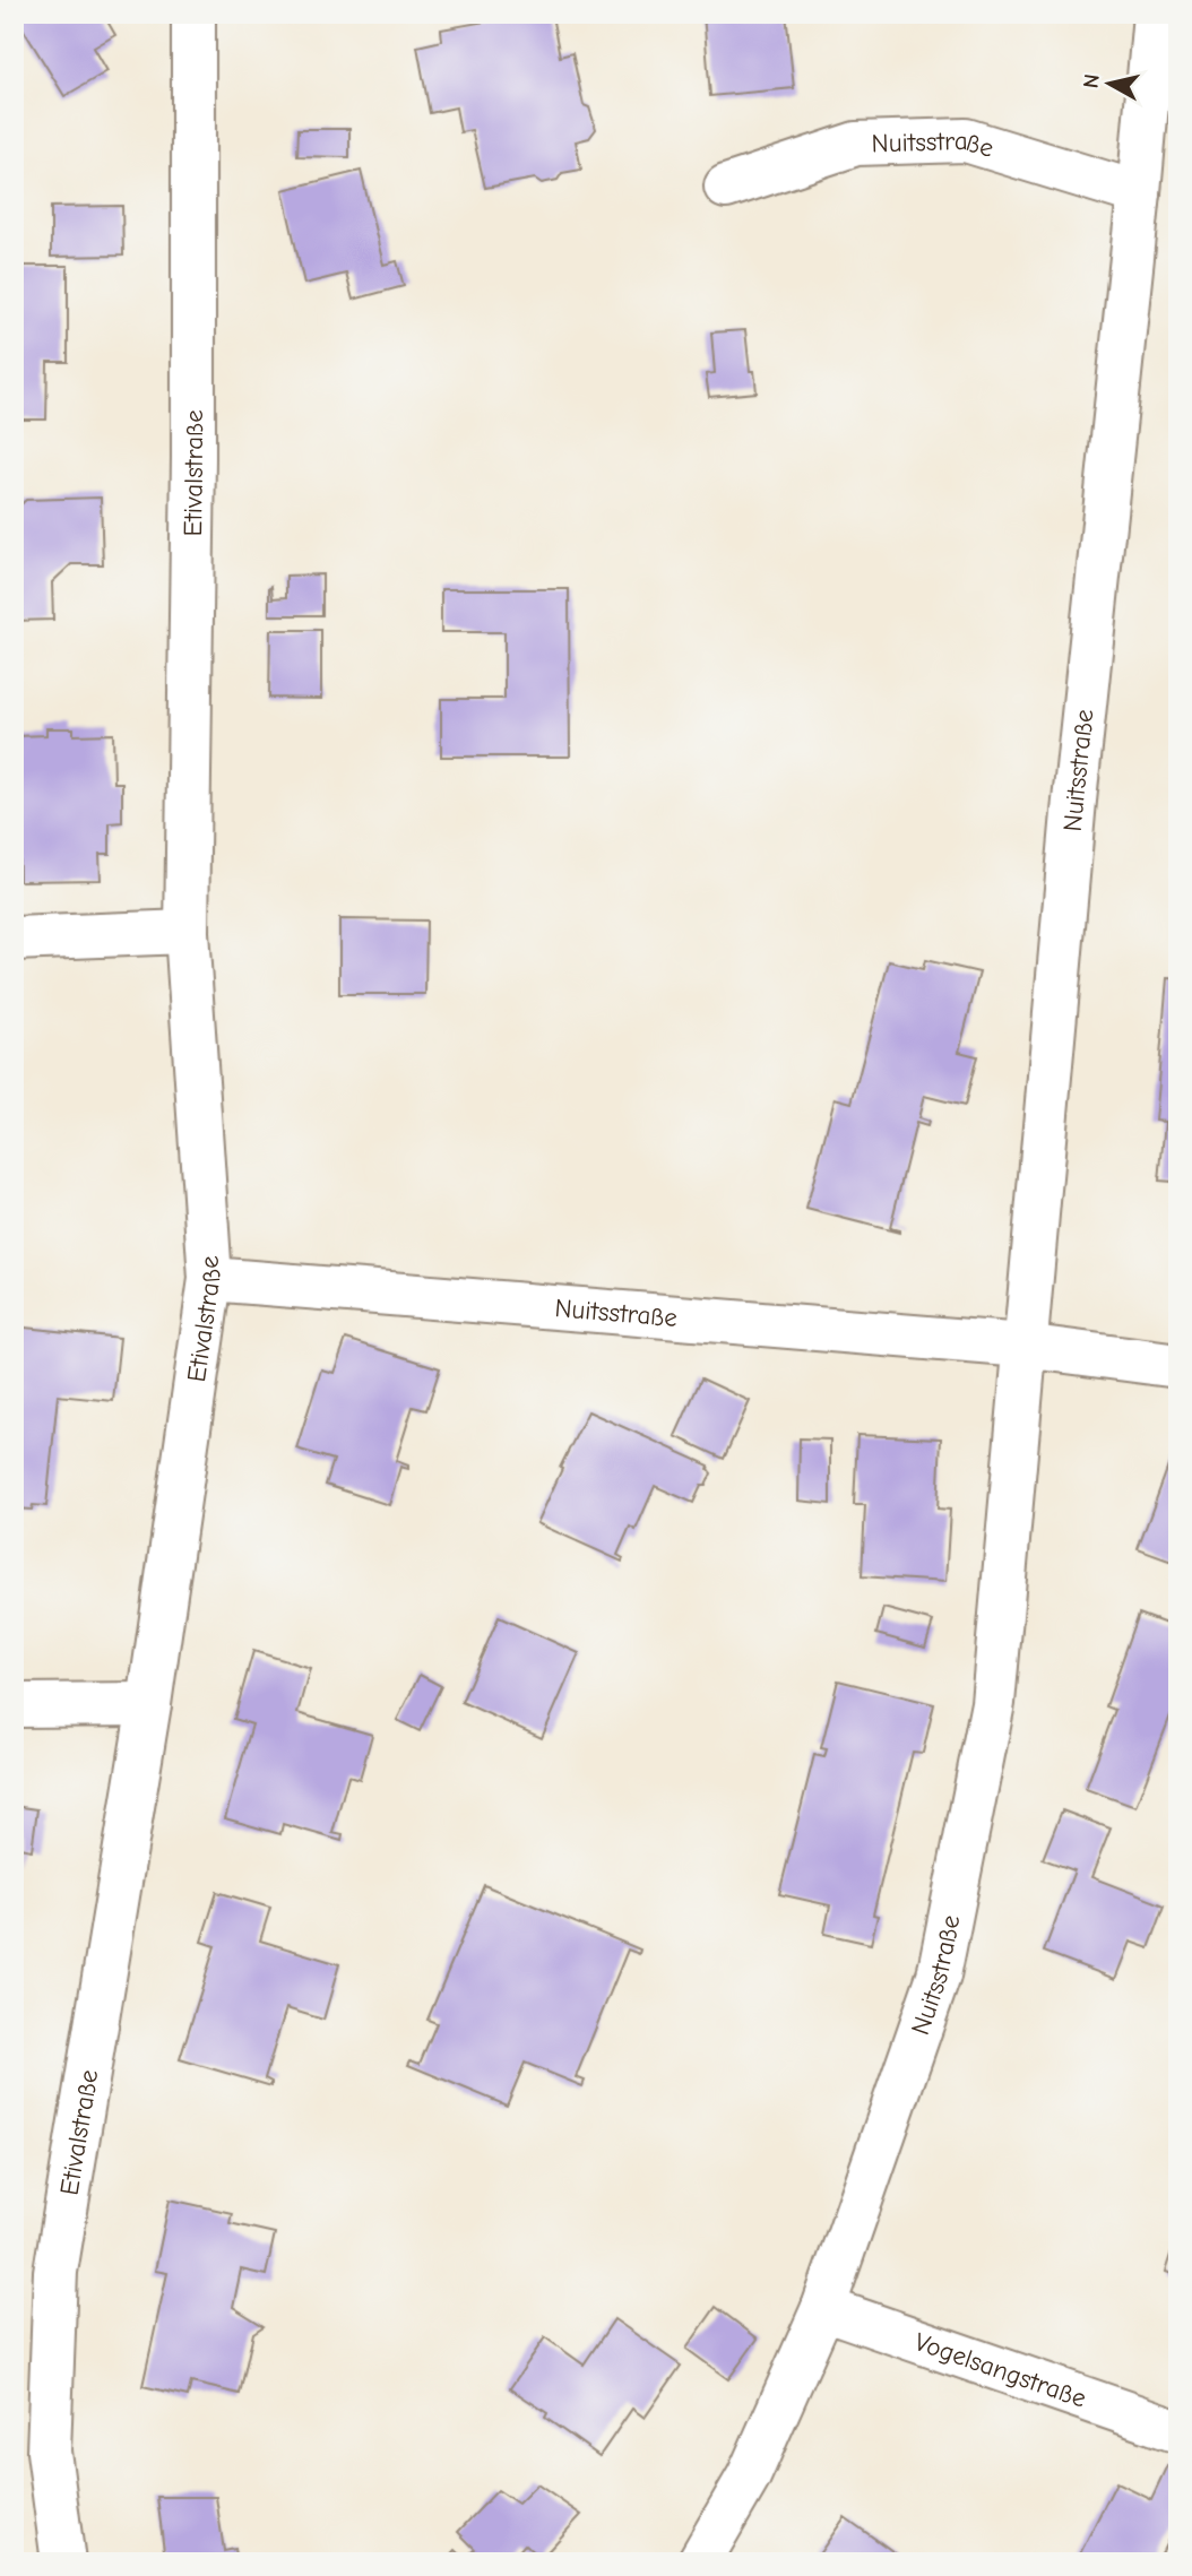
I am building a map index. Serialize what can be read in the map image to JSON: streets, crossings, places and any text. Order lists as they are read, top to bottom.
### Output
{
  "streets": {
    "street": ["Nuitsstraße", "Etivalstraße", "Vogelsangstraße"]
  },
  "crossings": [
    ["Nuitsstraße", "Etivalstraße"],
    ["Nuitsstraße", "Vogelsangstraße"]
  ],
  "north": "left"
}
